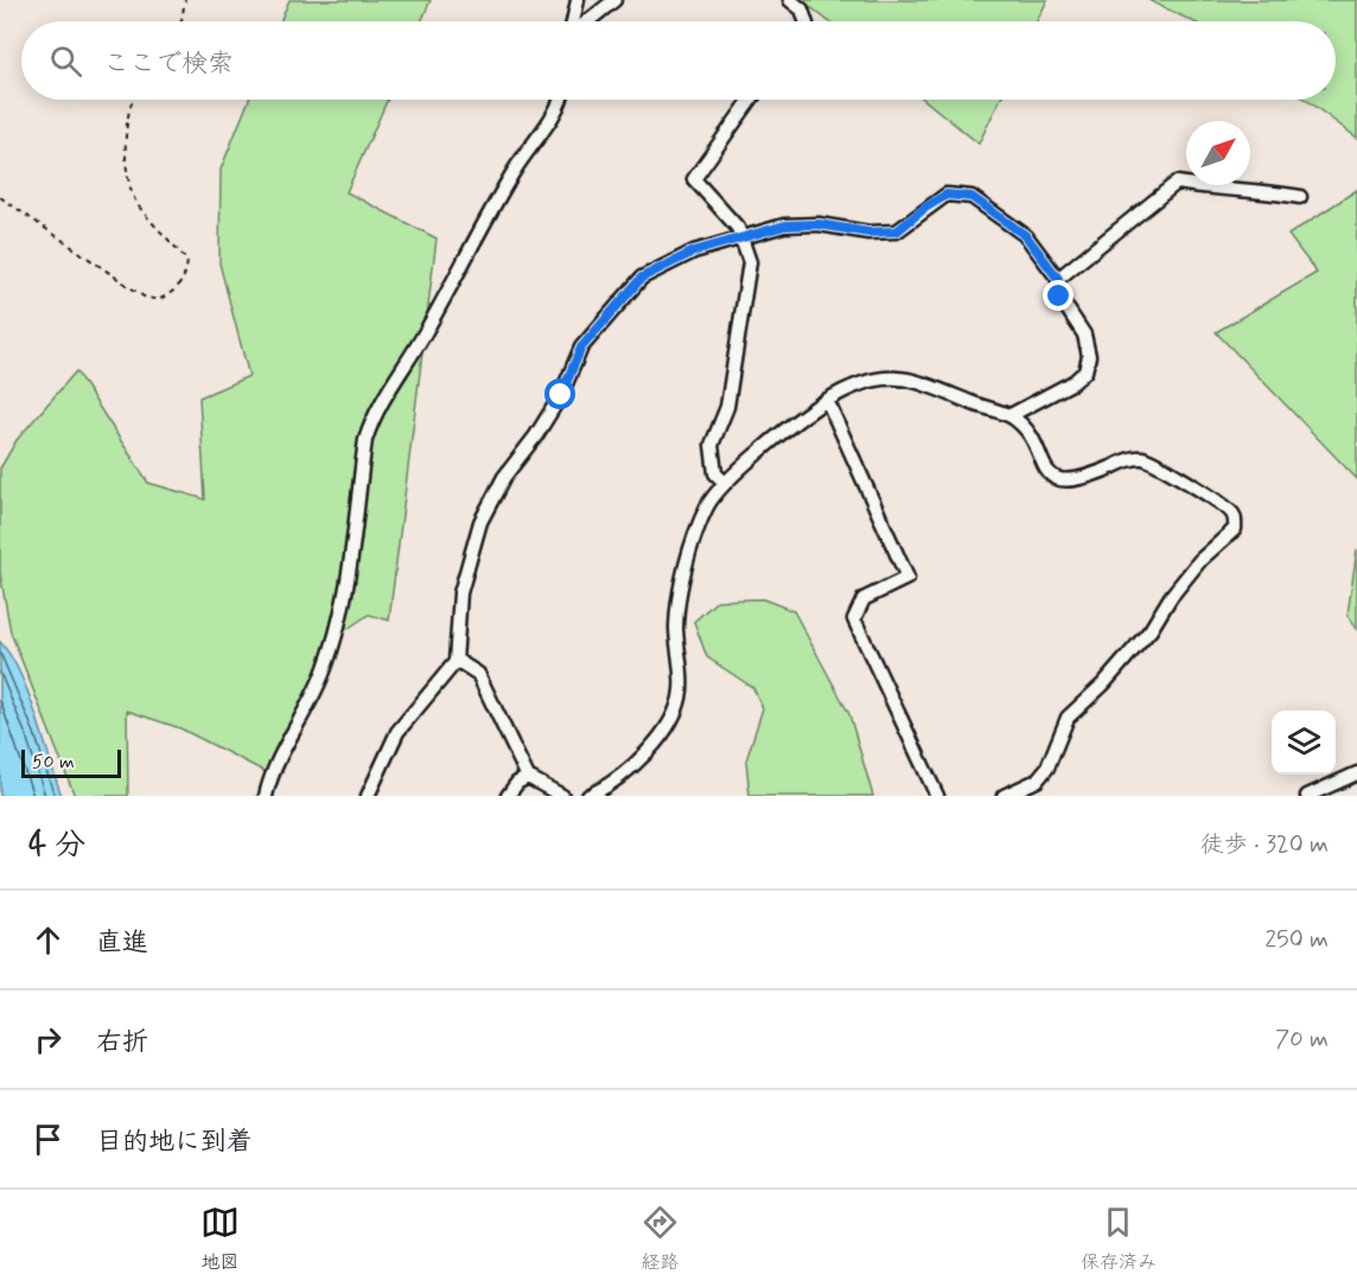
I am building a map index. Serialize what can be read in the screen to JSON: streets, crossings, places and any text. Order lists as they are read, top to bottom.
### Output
{
  "scale_bar": "50 m",
  "north": "top right",
  "page": {
    "search": "ここで検索",
    "scale": "50 m",
    "heading": ["4 分", "徒歩 · 320 m"],
    "list": [
      ["直進", "250 m"],
      ["右折", "70 m"],
      "目的地に到着"
    ],
    "nav": ["地図", "経路", "保存済み"]
  }
}
